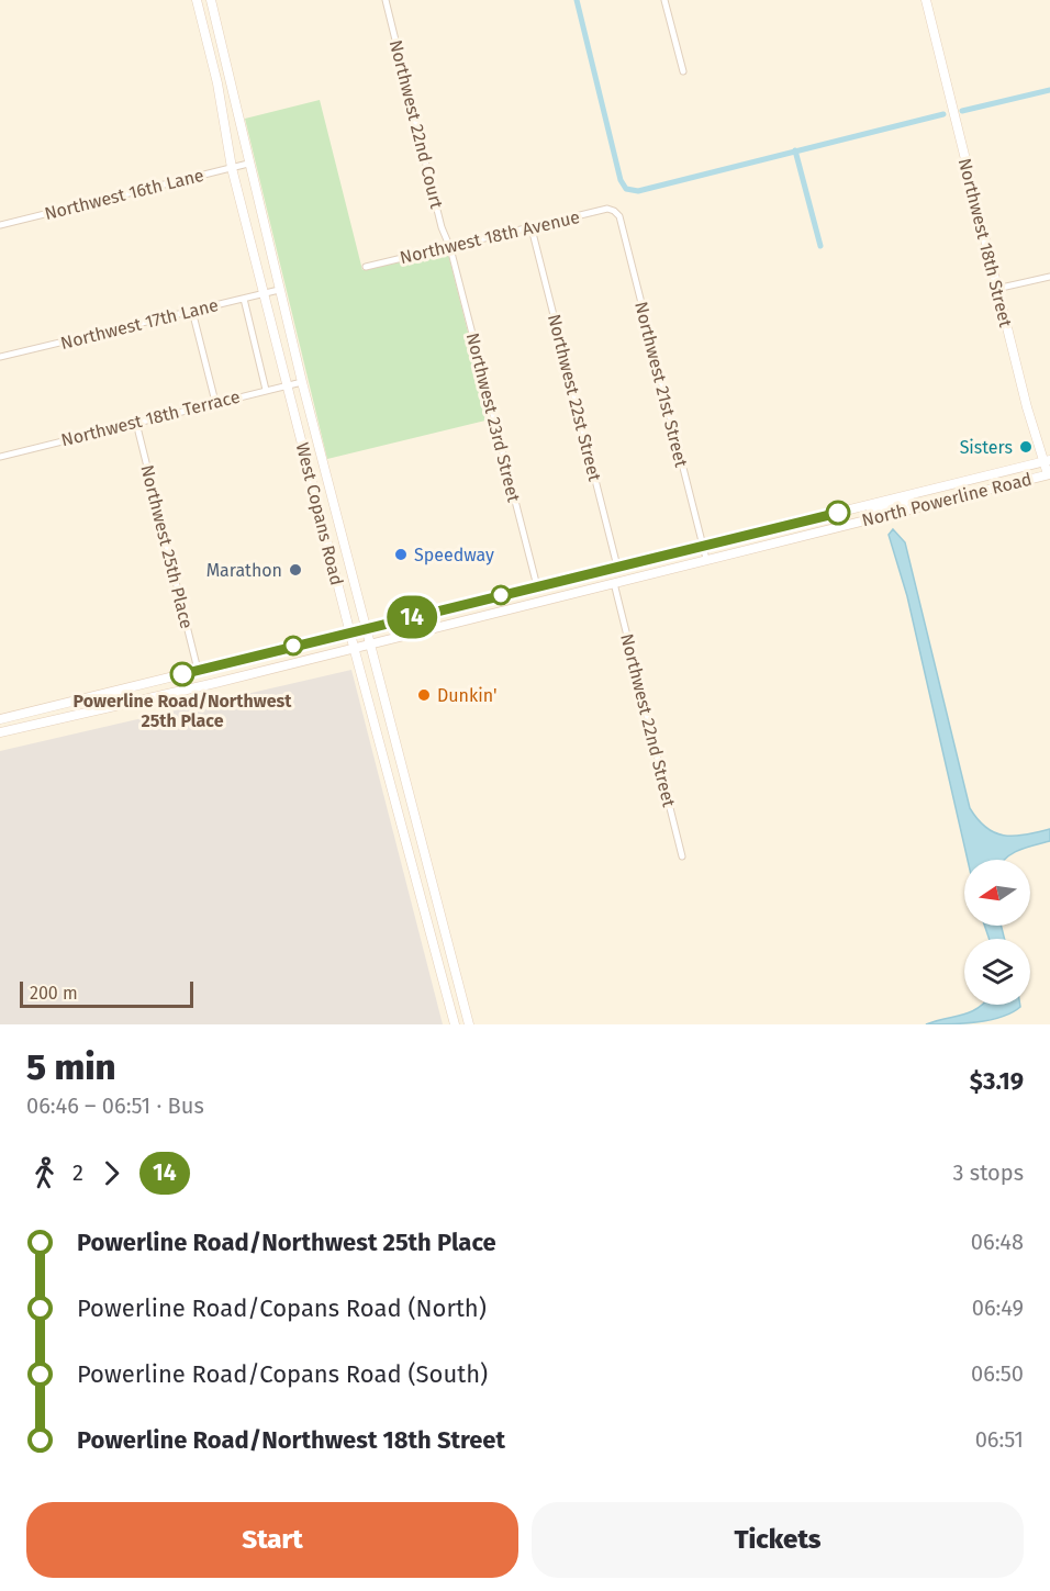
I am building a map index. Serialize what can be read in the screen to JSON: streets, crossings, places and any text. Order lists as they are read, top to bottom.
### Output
{
  "streets": {
    "main road": ["Northwest 18th Street", "North Powerline Road", "West Copans Road"],
    "street": [
      "Northwest 22nd Court",
      "Northwest 16th Lane",
      "Northwest 18th Avenue",
      "Northwest 17th Lane",
      "Northwest 21st Street",
      "Northwest 22st Street",
      "Northwest 23rd Street",
      "Northwest 18th Terrace",
      "Northwest 25th Place",
      "Northwest 22nd Street"
    ]
  },
  "crossings": [
    ["Northwest 22nd Court", "Northwest 18th Avenue"],
    ["Northwest 22nd Court", "Northwest 23rd Street"],
    ["Northwest 16th Lane", "West Copans Road"],
    ["Northwest 18th Avenue", "Northwest 21st Street"],
    ["Northwest 18th Avenue", "Northwest 22st Street"],
    ["Northwest 18th Avenue", "Northwest 23rd Street"],
    ["Northwest 18th Street", "North Powerline Road"],
    ["Northwest 17th Lane", "West Copans Road"],
    ["Northwest 21st Street", "North Powerline Road"],
    ["Northwest 22st Street", "North Powerline Road"],
    ["Northwest 23rd Street", "North Powerline Road"],
    ["Northwest 18th Terrace", "West Copans Road"],
    ["Northwest 18th Terrace", "Northwest 25th Place"],
    ["North Powerline Road", "West Copans Road"],
    ["North Powerline Road", "Northwest 25th Place"],
    ["North Powerline Road", "Northwest 22nd Street"]
  ],
  "places": [
    "Sisters",
    "Speedway",
    "Marathon",
    "Powerline Road/Northwest 25th Place",
    "Dunkin'"
  ],
  "lines": ["bus line 14"],
  "scale_bar": "200 m",
  "north": "left",
  "page": {
    "on_map": "14",
    "scale": "200 m",
    "heading": ["5 min", "06:46 – 06:51 · Bus", "$3.19"],
    "legs": ["2", "14", "3 stops"],
    "list": [
      {
        "name": "Powerline Road/Northwest 25th Place",
        "value": "06:48"
      },
      {
        "name": "Powerline Road/Copans Road (North)",
        "value": "06:49"
      },
      {
        "name": "Powerline Road/Copans Road (South)",
        "value": "06:50"
      },
      {
        "name": "Powerline Road/Northwest 18th Street",
        "value": "06:51"
      }
    ],
    "buttons": ["Start", "Tickets"]
  }
}
